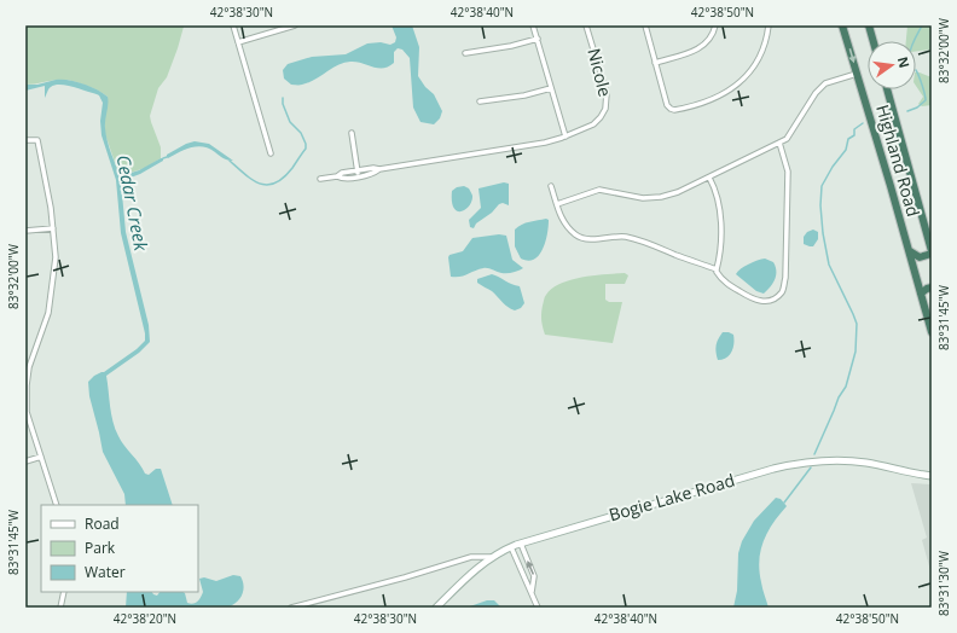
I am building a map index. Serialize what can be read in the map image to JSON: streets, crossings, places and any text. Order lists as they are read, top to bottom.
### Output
{
  "streets": {
    "highway": ["Highland Road"],
    "main road": ["Bogie Lake Road"],
    "street": ["Nicole"]
  },
  "water": ["Cedar Creek"],
  "legend": ["Road", "Park", "Water"],
  "north": "right",
  "coordinates": [
    "42°38'30\"N",
    "42°38'40\"N",
    "42°38'50\"N",
    "83°32'00\"W",
    "83°31'45\"W",
    "83°31'30\"W",
    "42°38'20\"N"
  ]
}
